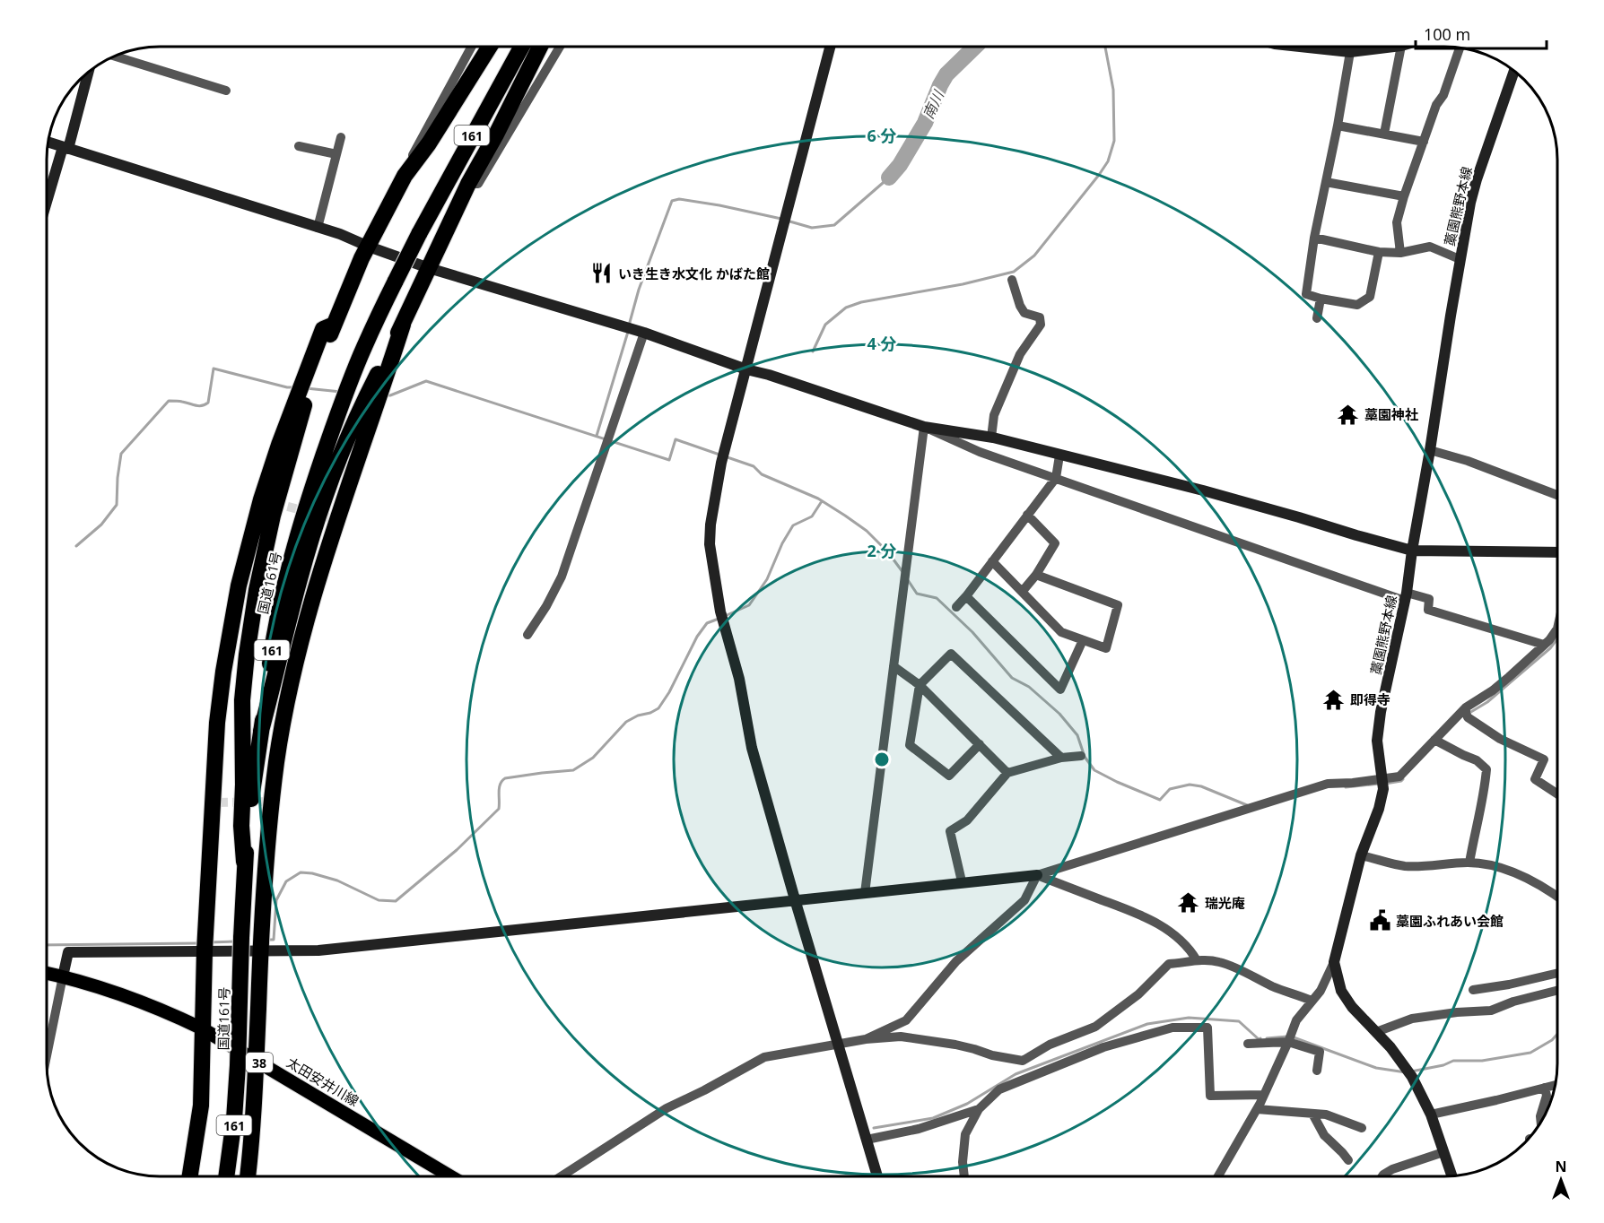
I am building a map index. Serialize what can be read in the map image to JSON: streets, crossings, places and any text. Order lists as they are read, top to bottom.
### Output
{
  "streets": {
    "highway": ["161", "国道161号"],
    "main road": ["38", "太田安井川線"],
    "street": ["藁園熊野本線"]
  },
  "water": ["南川"],
  "places": {
    "restaurant": ["いき生き水文化 かばた館"],
    "temple": ["藁園神社", "即得寺", "瑞光庵"],
    "public building": ["藁園ふれあい会館"]
  },
  "scale_bar": "100 m",
  "north": "top",
  "rings": ["6 分", "4 分", "2 分"]
}
